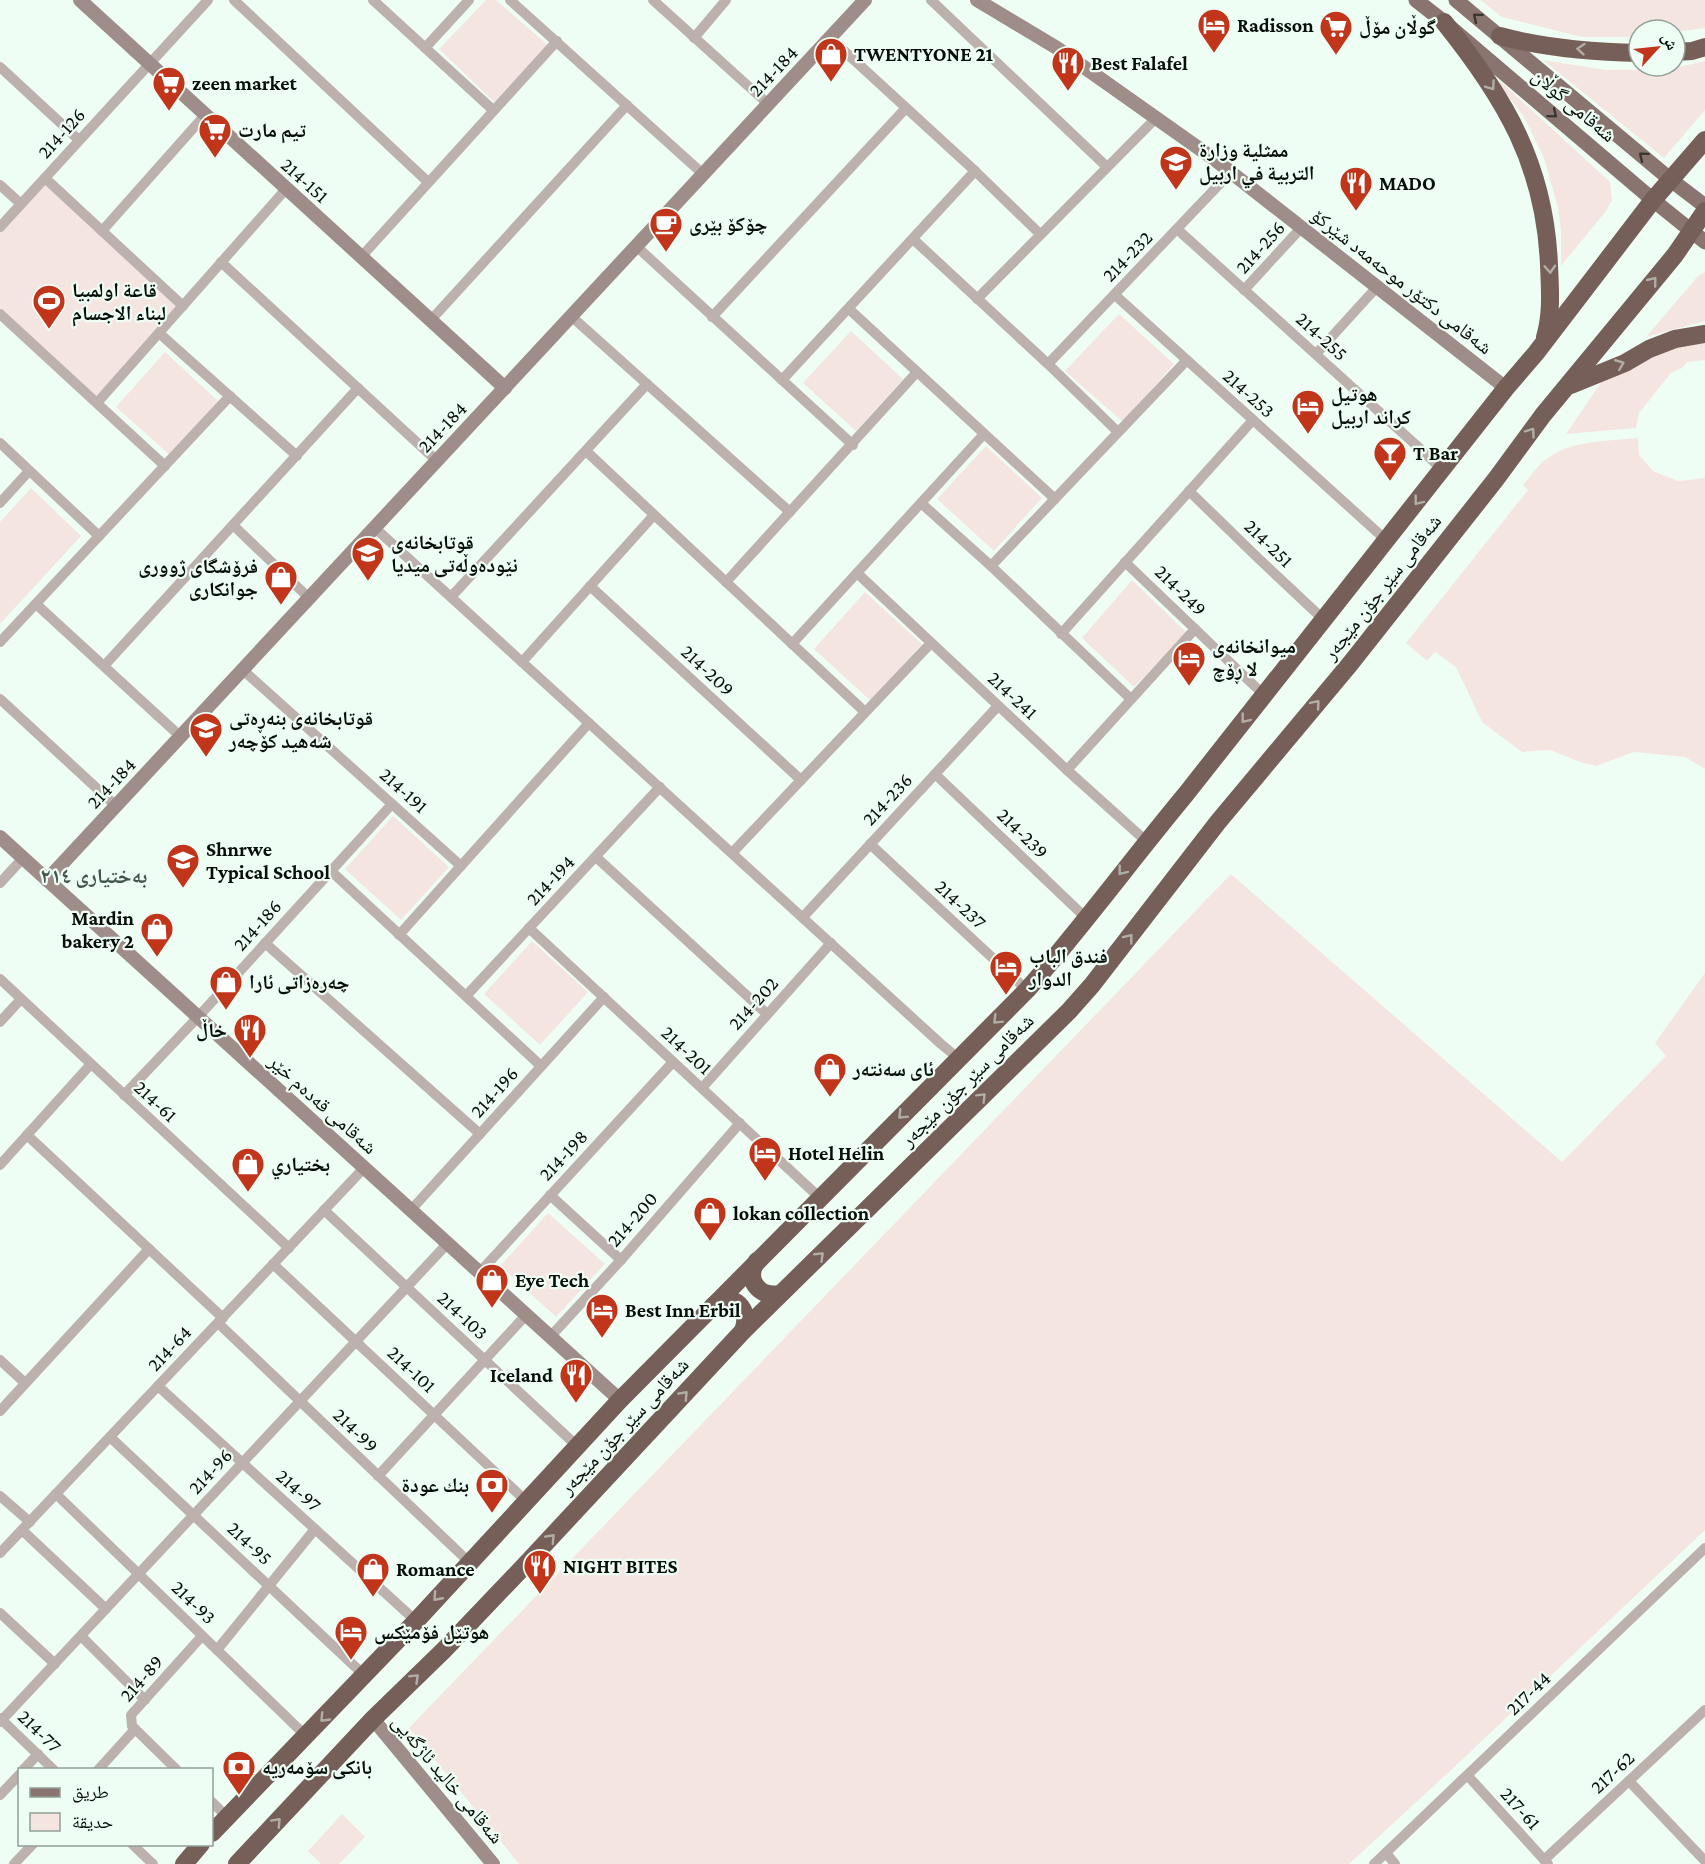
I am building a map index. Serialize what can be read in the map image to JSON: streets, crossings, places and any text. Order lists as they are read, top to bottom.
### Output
{
  "streets": {
    "highway": ["شەقامی سێر جۆن مێجەر"],
    "main road": ["شەقامی گوڵان"],
    "street": [
      "214-184",
      "214-126",
      "214-151",
      "214-256",
      "214-232",
      "شەقامی دکتۆر موحەمەد شێرکۆ",
      "214-255",
      "214-253",
      "214-251",
      "214-249",
      "214-209",
      "214-241",
      "214-191",
      "214-236",
      "214-239",
      "214-194",
      "214-237",
      "214-186",
      "214-202",
      "214-201",
      "214-196",
      "214-61",
      "شەقامی قەدەم خێر",
      "214-198",
      "214-200",
      "214-103",
      "214-64",
      "214-101",
      "214-99",
      "214-96",
      "214-97",
      "214-95",
      "214-93",
      "214-89",
      "217-44",
      "214-77",
      "217-62",
      "شەقامی خالید ئاژگەیی",
      "217-61"
    ]
  },
  "crossings": [
    ["214-184", "214-151"],
    ["214-184", "214-191"],
    ["214-184", "شەقامی قەدەم خێر"],
    ["شەقامی گوڵان", "شەقامی سێر جۆن مێجەر"],
    ["214-126", "214-151"],
    ["214-256", "شەقامی دکتۆر موحەمەد شێرکۆ"],
    ["214-256", "214-255"],
    ["214-232", "شەقامی دکتۆر موحەمەد شێرکۆ"],
    ["214-232", "214-255"],
    ["214-232", "214-253"],
    ["شەقامی دکتۆر موحەمەد شێرکۆ", "شەقامی سێر جۆن مێجەر"],
    ["214-255", "شەقامی سێر جۆن مێجەر"],
    ["214-253", "شەقامی سێر جۆن مێجەر"],
    ["214-251", "شەقامی سێر جۆن مێجەر"],
    ["شەقامی سێر جۆن مێجەر", "214-249"],
    ["شەقامی سێر جۆن مێجەر", "214-241"],
    ["شەقامی سێر جۆن مێجەر", "214-239"],
    ["شەقامی سێر جۆن مێجەر", "214-237"],
    ["شەقامی سێر جۆن مێجەر", "214-201"],
    ["شەقامی سێر جۆن مێجەر", "شەقامی قەدەم خێر"],
    ["شەقامی سێر جۆن مێجەر", "214-103"],
    ["شەقامی سێر جۆن مێجەر", "214-101"],
    ["شەقامی سێر جۆن مێجەر", "214-99"],
    ["شەقامی سێر جۆن مێجەر", "214-97"],
    ["شەقامی سێر جۆن مێجەر", "214-95"],
    ["شەقامی سێر جۆن مێجەر", "214-93"],
    ["شەقامی سێر جۆن مێجەر", "شەقامی خالید ئاژگەیی"],
    ["214-241", "214-236"],
    ["214-191", "214-186"],
    ["214-236", "214-239"],
    ["214-236", "214-237"],
    ["214-194", "214-201"],
    ["214-186", "214-61"],
    ["214-186", "شەقامی قەدەم خێر"],
    ["214-202", "214-201"],
    ["214-201", "214-196"],
    ["214-201", "214-198"],
    ["214-201", "214-200"],
    ["214-196", "شەقامی قەدەم خێر"],
    ["214-61", "214-64"],
    ["شەقامی قەدەم خێر", "214-198"],
    ["شەقامی قەدەم خێر", "214-200"],
    ["شەقامی قەدەم خێر", "214-64"],
    ["شەقامی قەدەم خێر", "214-96"],
    ["214-103", "214-64"],
    ["214-103", "214-96"],
    ["214-64", "214-101"],
    ["214-64", "214-99"],
    ["214-64", "214-97"],
    ["214-64", "214-95"],
    ["214-64", "214-93"],
    ["214-101", "214-96"],
    ["214-99", "214-96"],
    ["214-96", "214-97"],
    ["214-96", "214-95"],
    ["214-96", "214-93"],
    ["214-96", "214-77"],
    ["214-93", "214-89"],
    ["217-44", "217-61"],
    ["217-62", "217-61"]
  ],
  "districts": ["بەختیاری ٢١٤"],
  "places": {
    "hotel": [
      "Radisson",
      "هوتيل كراند اربيل",
      "میوانخانەی لا ڕۆچ",
      "فندق الباب الدوار",
      "Hotel Helin",
      "Best Inn Erbil",
      "هوتێل فۆمێکس"
    ],
    "supermarket": ["گوڵان مۆڵ", "zeen market", "تيم مارت"],
    "shop": [
      "TWENTYONE 21",
      "فرۆشگای ژووری جوانکاری",
      "Mardin bakery 2",
      "چەرەزاتی ئارا",
      "ئای سەنتەر",
      "بختياري",
      "lokan collection",
      "Eye Tech",
      "Romance"
    ],
    "restaurant": [
      "Best Falafel",
      "MADO",
      "خاڵ",
      "Iceland",
      "NIGHT BITES"
    ],
    "school or university": [
      "ممثلية وزارة التربية في اربيل",
      "قوتابخانەی نێودەوڵەتی میدیا",
      "قوتابخانەی بنەڕەتی شەهید کۆچەر",
      "Shnrwe Typical School"
    ],
    "cafe": ["چۆکۆ بێری"],
    "sports": ["قاعة اولمبيا لبناء الاجسام"],
    "bar": ["T Bar"],
    "bank": ["بنك عودة", "بانکی سۆمەریە"]
  },
  "legend": ["طريق", "حديقة"],
  "north": "top right"
}
